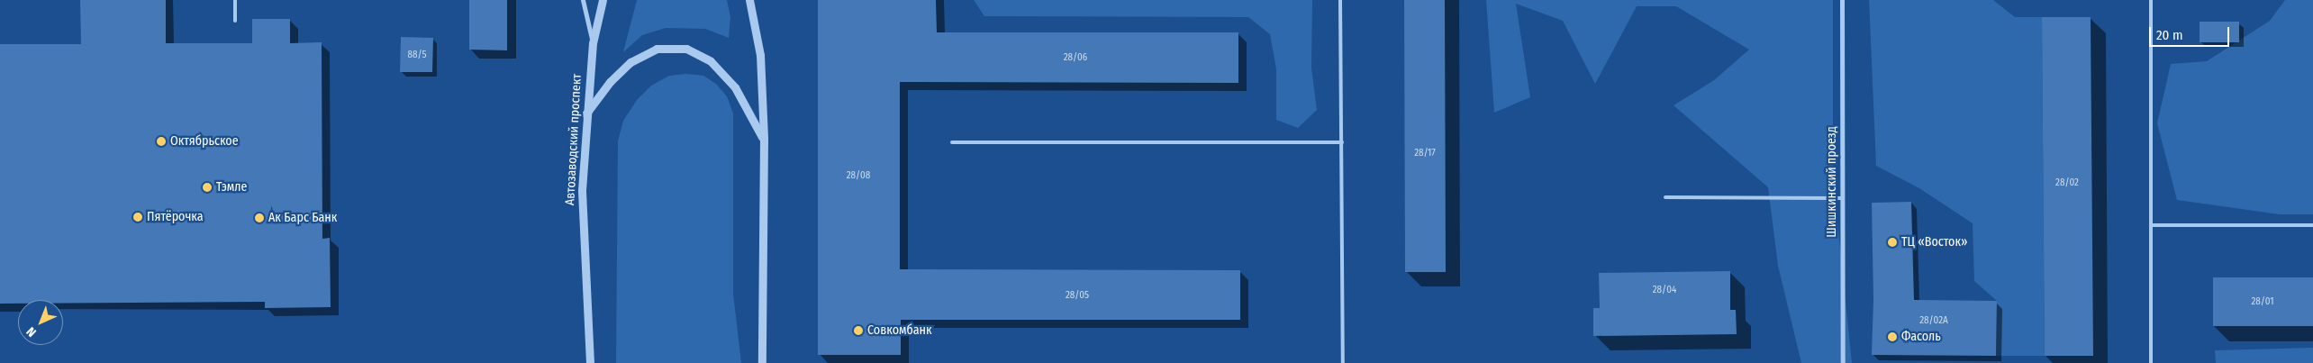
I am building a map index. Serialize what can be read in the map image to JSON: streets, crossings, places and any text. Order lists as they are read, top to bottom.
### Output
{
  "streets": {
    "street": ["Автозаводский проспект", "Шишкинский проезд"]
  },
  "places": [
    "Октябрьское",
    "Тэмле",
    "Пятёрочка",
    "Ак Барс Банк",
    "ТЦ «Восток»",
    "Совкомбанк",
    "Фасоль"
  ],
  "house_numbers": [
    "88/5",
    "28/06",
    "28/17",
    "28/08",
    "28/02",
    "28/04",
    "28/05",
    "28/01",
    "28/02А"
  ],
  "scale_bar": "20 m",
  "north": "bottom left"
}
